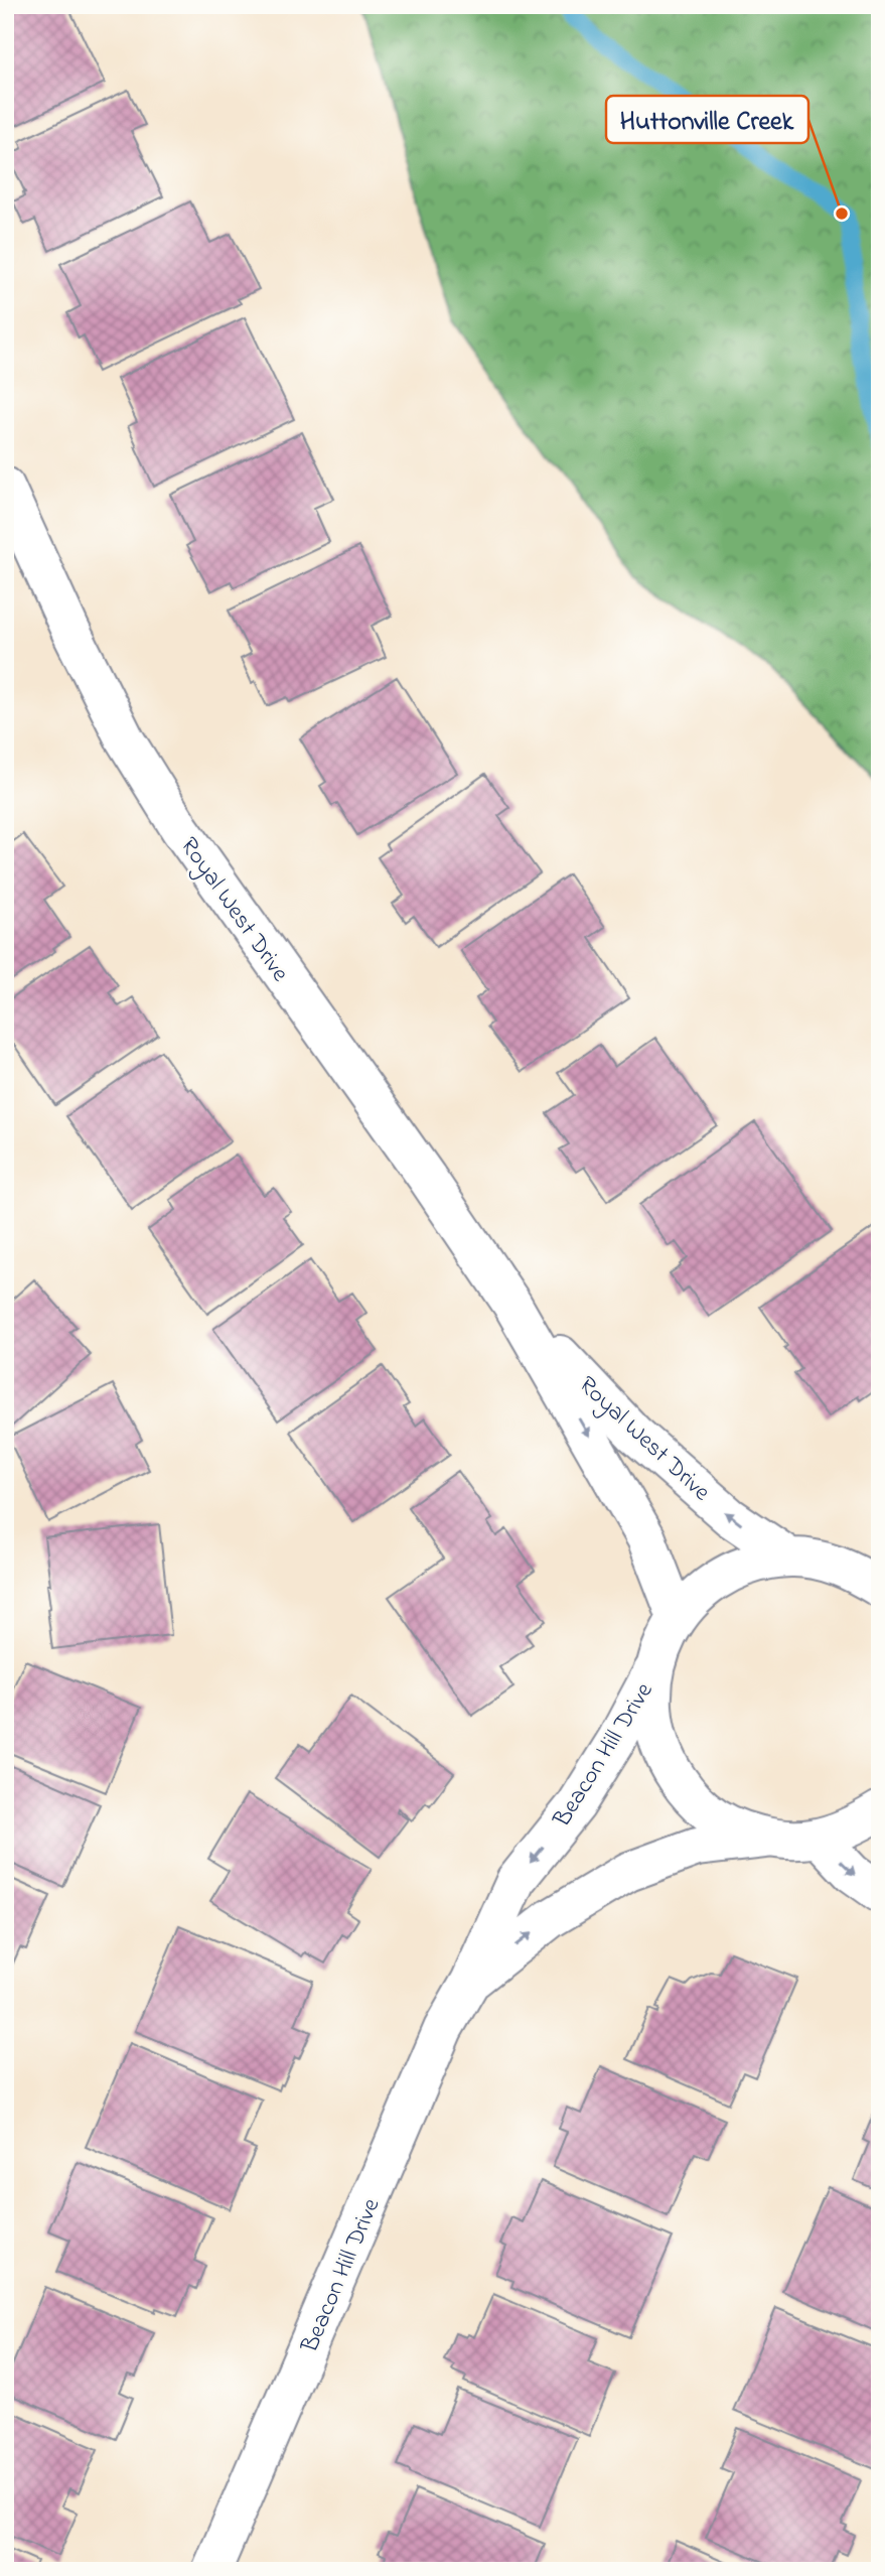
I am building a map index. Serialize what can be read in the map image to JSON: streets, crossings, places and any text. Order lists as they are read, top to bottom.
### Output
{
  "streets": {
    "street": ["Royal West Drive", "Beacon Hill Drive"]
  },
  "places": ["Huttonville Creek"]
}
